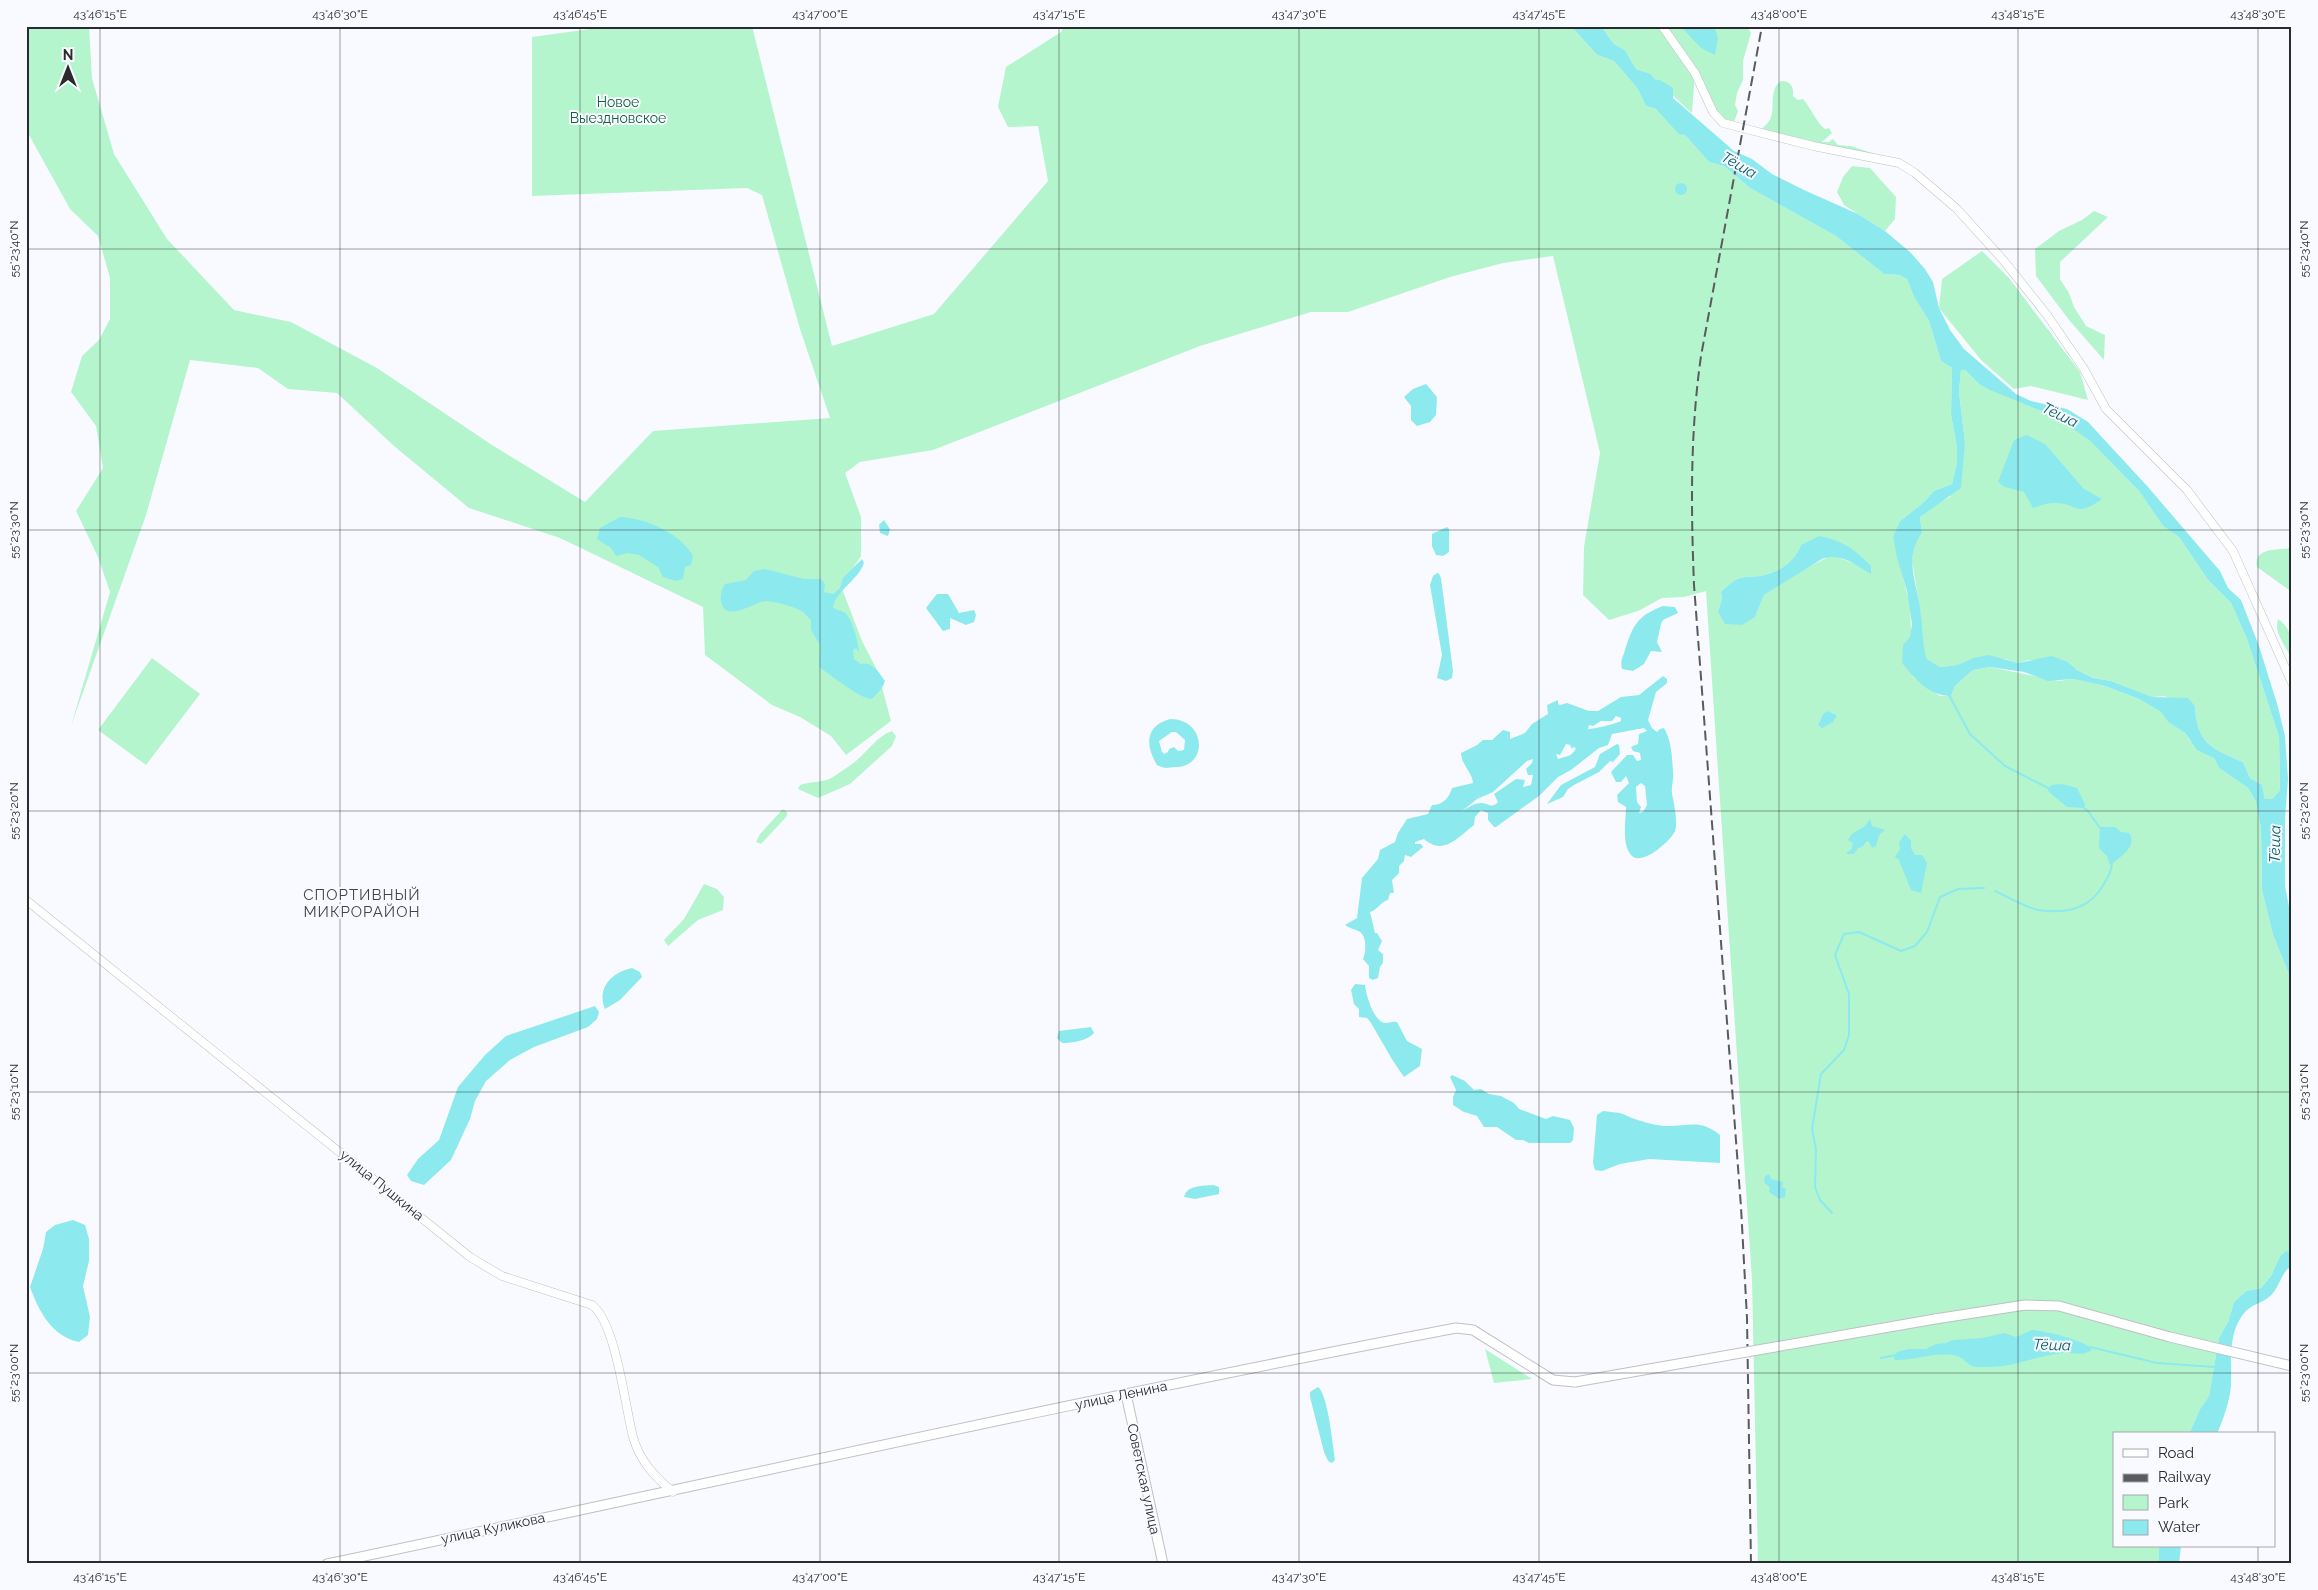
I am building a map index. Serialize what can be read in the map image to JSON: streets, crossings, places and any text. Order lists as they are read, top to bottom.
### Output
{
  "streets": {
    "main road": ["улица Ленина", "Советская улица", "улица Куликова"],
    "street": ["улица Пушкина"]
  },
  "crossings": [
    ["улица Пушкина", "улица Ленина"],
    ["улица Пушкина", "улица Куликова"],
    ["улица Ленина", "Советская улица"],
    ["улица Ленина", "улица Куликова"]
  ],
  "districts": ["СПОРТИВНЫЙ МИКРОРАЙОН"],
  "water": ["Тёша"],
  "parks": ["Новое Выездновское"],
  "legend": [
    "Road",
    "Railway",
    "Park",
    "Water"
  ],
  "north": "top",
  "coordinates": [
    "43°46'15\"E",
    "43°46'30\"E",
    "43°46'45\"E",
    "43°47'00\"E",
    "43°47'15\"E",
    "43°47'30\"E",
    "43°47'45\"E",
    "43°48'00\"E",
    "43°48'15\"E",
    "43°48'30\"E",
    "55°23'40\"N",
    "55°23'30\"N",
    "55°23'20\"N",
    "55°23'10\"N",
    "55°23'00\"N"
  ]
}
